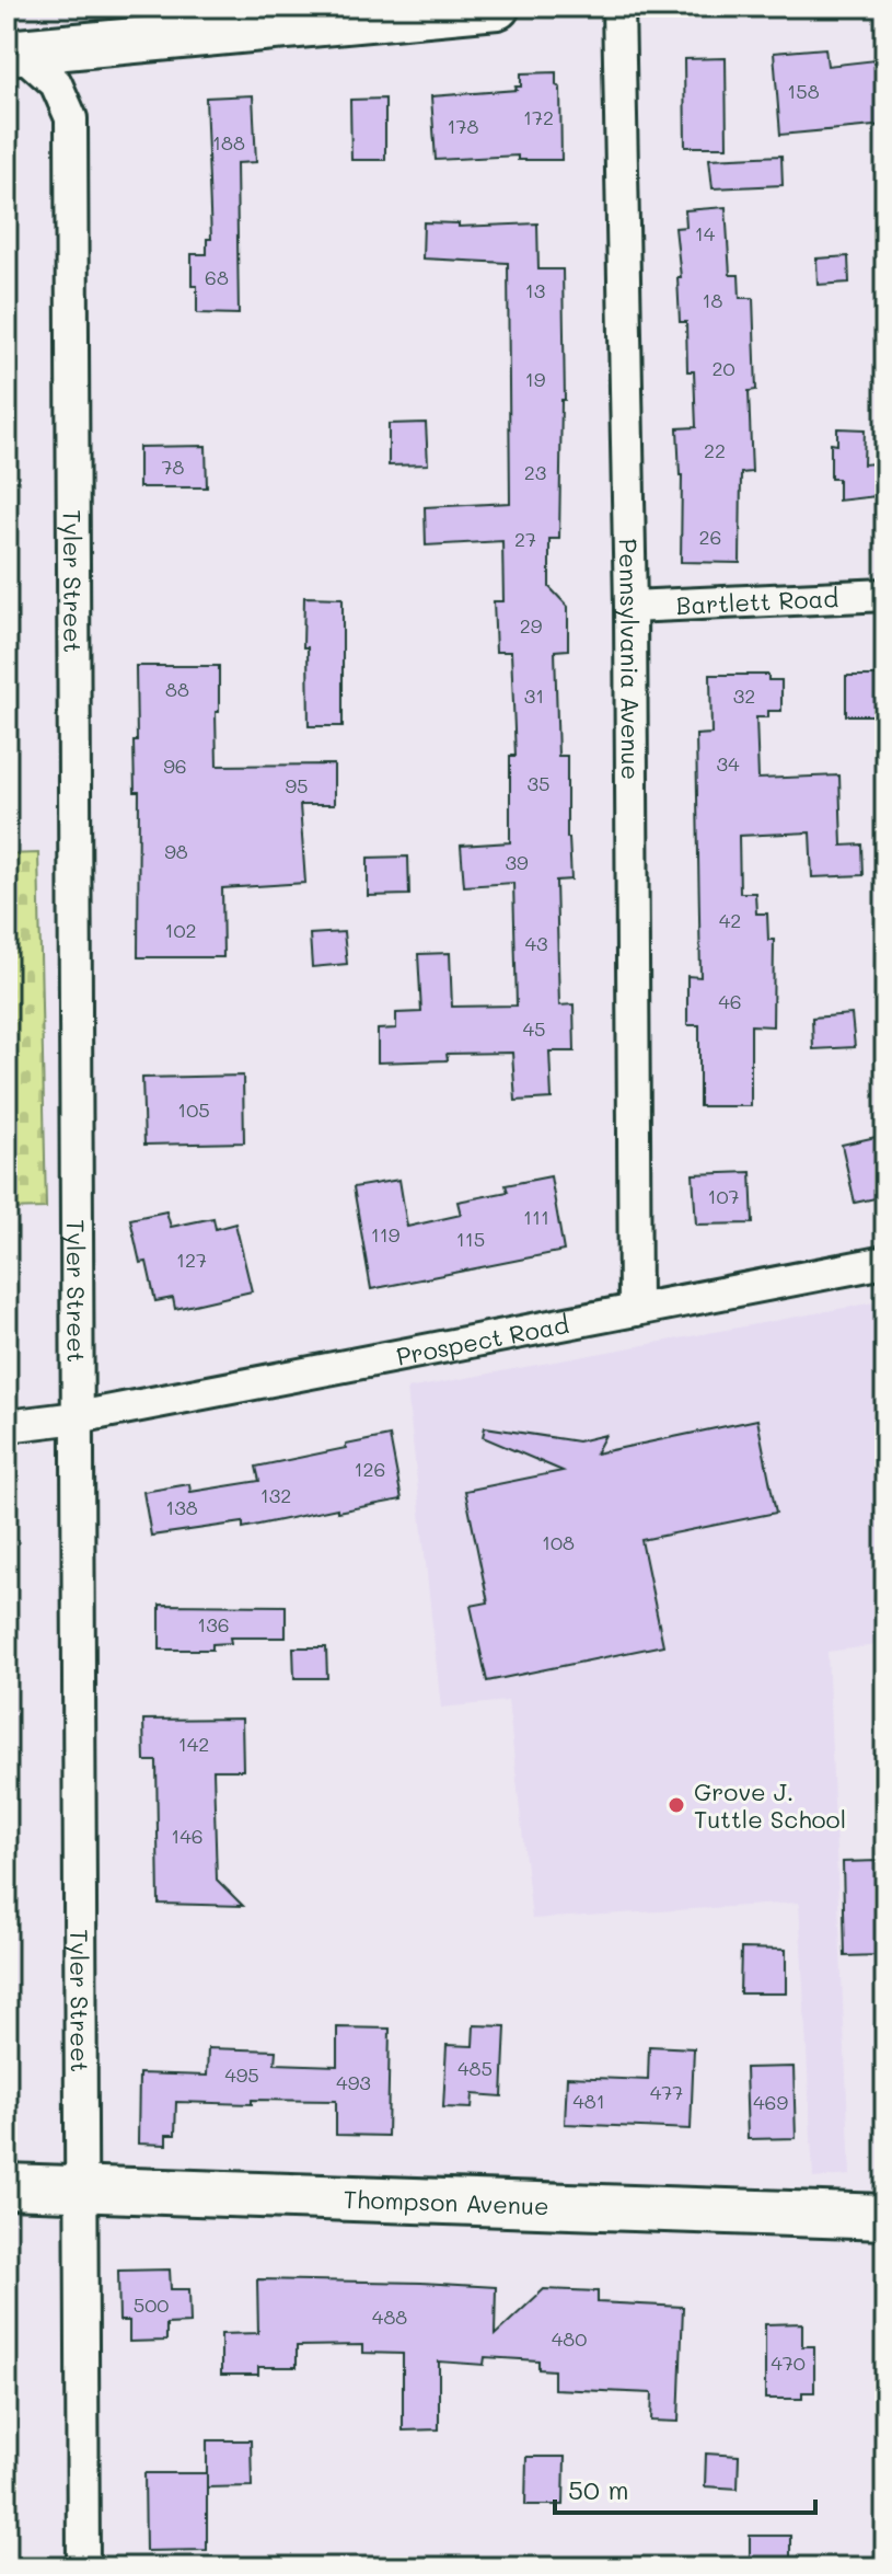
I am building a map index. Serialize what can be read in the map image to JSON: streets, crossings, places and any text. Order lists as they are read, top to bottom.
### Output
{
  "streets": {
    "main road": ["Thompson Avenue"],
    "street": [
      "Tyler Street",
      "Bartlett Road",
      "Pennsylvania Avenue",
      "Prospect Road"
    ]
  },
  "crossings": [
    ["Tyler Street", "Prospect Road"],
    ["Tyler Street", "Thompson Avenue"],
    ["Bartlett Road", "Pennsylvania Avenue"],
    ["Pennsylvania Avenue", "Prospect Road"]
  ],
  "places": ["Grove J. Tuttle School"],
  "house_numbers": [
    "158",
    "172",
    "178",
    "188",
    "14",
    "68",
    "13",
    "18",
    "20",
    "19",
    "22",
    "78",
    "23",
    "26",
    "27",
    "29",
    "88",
    "31",
    "32",
    "34",
    "96",
    "35",
    "95",
    "98",
    "39",
    "42",
    "102",
    "43",
    "46",
    "45",
    "105",
    "107",
    "111",
    "119",
    "115",
    "127",
    "126",
    "132",
    "138",
    "108",
    "136",
    "142",
    "146",
    "485",
    "495",
    "493",
    "477",
    "481",
    "469",
    "500",
    "488",
    "480",
    "470"
  ],
  "scale_bar": "50 m"
}
